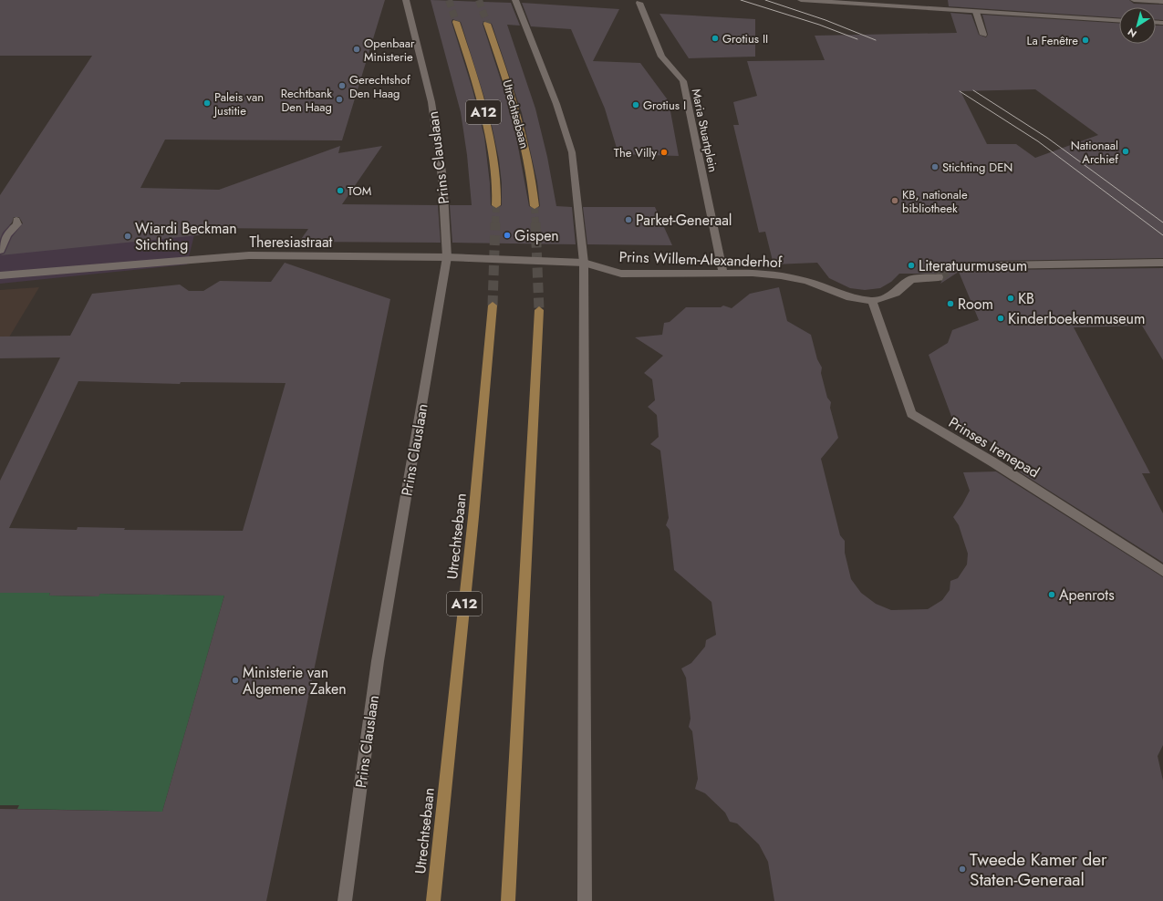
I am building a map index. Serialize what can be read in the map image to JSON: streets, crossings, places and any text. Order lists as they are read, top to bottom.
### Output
{
  "streets": {
    "main road": ["A12", "Utrechtsebaan"],
    "street": [
      "Maria Stuartplein",
      "Prins Clauslaan",
      "Theresiastraat",
      "Prins Willem-Alexanderhof",
      "Prinses Irenepad"
    ]
  },
  "crossings": [
    ["Maria Stuartplein", "Prins Willem-Alexanderhof"],
    ["Prins Clauslaan", "Theresiastraat"],
    ["Theresiastraat", "Prins Willem-Alexanderhof"],
    ["Prins Willem-Alexanderhof", "Prinses Irenepad"]
  ],
  "places": [
    "Grotius II",
    "La Fenêtre",
    "Openbaar Ministerie",
    "Gerechtshof Den Haag",
    "Rechtbank Den Haag",
    "Paleis van Justitie",
    "Grotius I",
    "Nationaal Archief",
    "The Villy",
    "Stichting DEN",
    "TOM",
    "KB, nationale bibliotheek",
    "Parket-Generaal",
    "Gispen",
    "Wiardi Beckman Stichting",
    "Literatuurmuseum",
    "KB",
    "Room",
    "Kinderboekenmuseum",
    "Apenrots",
    "Ministerie van Algemene Zaken",
    "Tweede Kamer der Staten-Generaal"
  ],
  "north": "bottom left"
}
